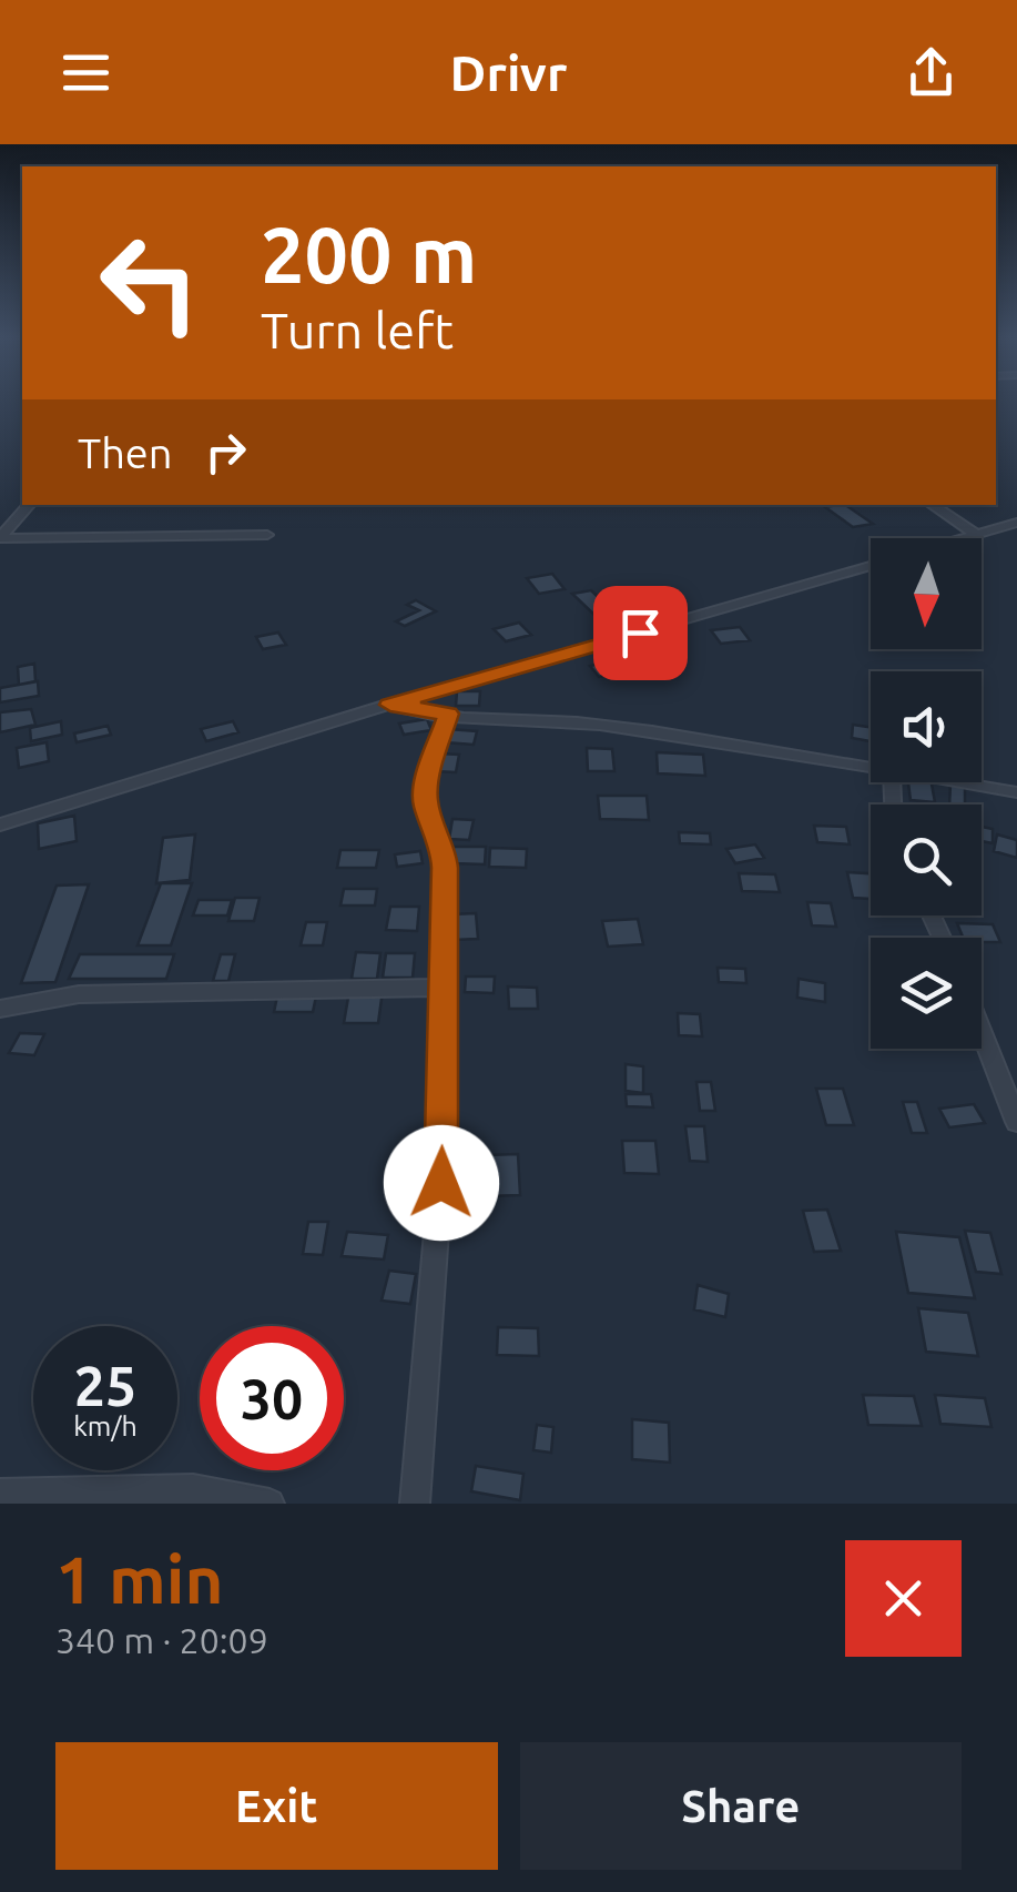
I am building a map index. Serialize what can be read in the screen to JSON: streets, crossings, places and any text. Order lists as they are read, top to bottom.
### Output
{
  "north": "bottom",
  "page": {
    "header": "Drivr",
    "turn": ["200 m", "Turn left"],
    "then": "Then",
    "speed": "25 km/h",
    "limit": "30",
    "heading": ["1 min", "340 m · 20:09"],
    "buttons": ["Exit", "Share"]
  }
}
